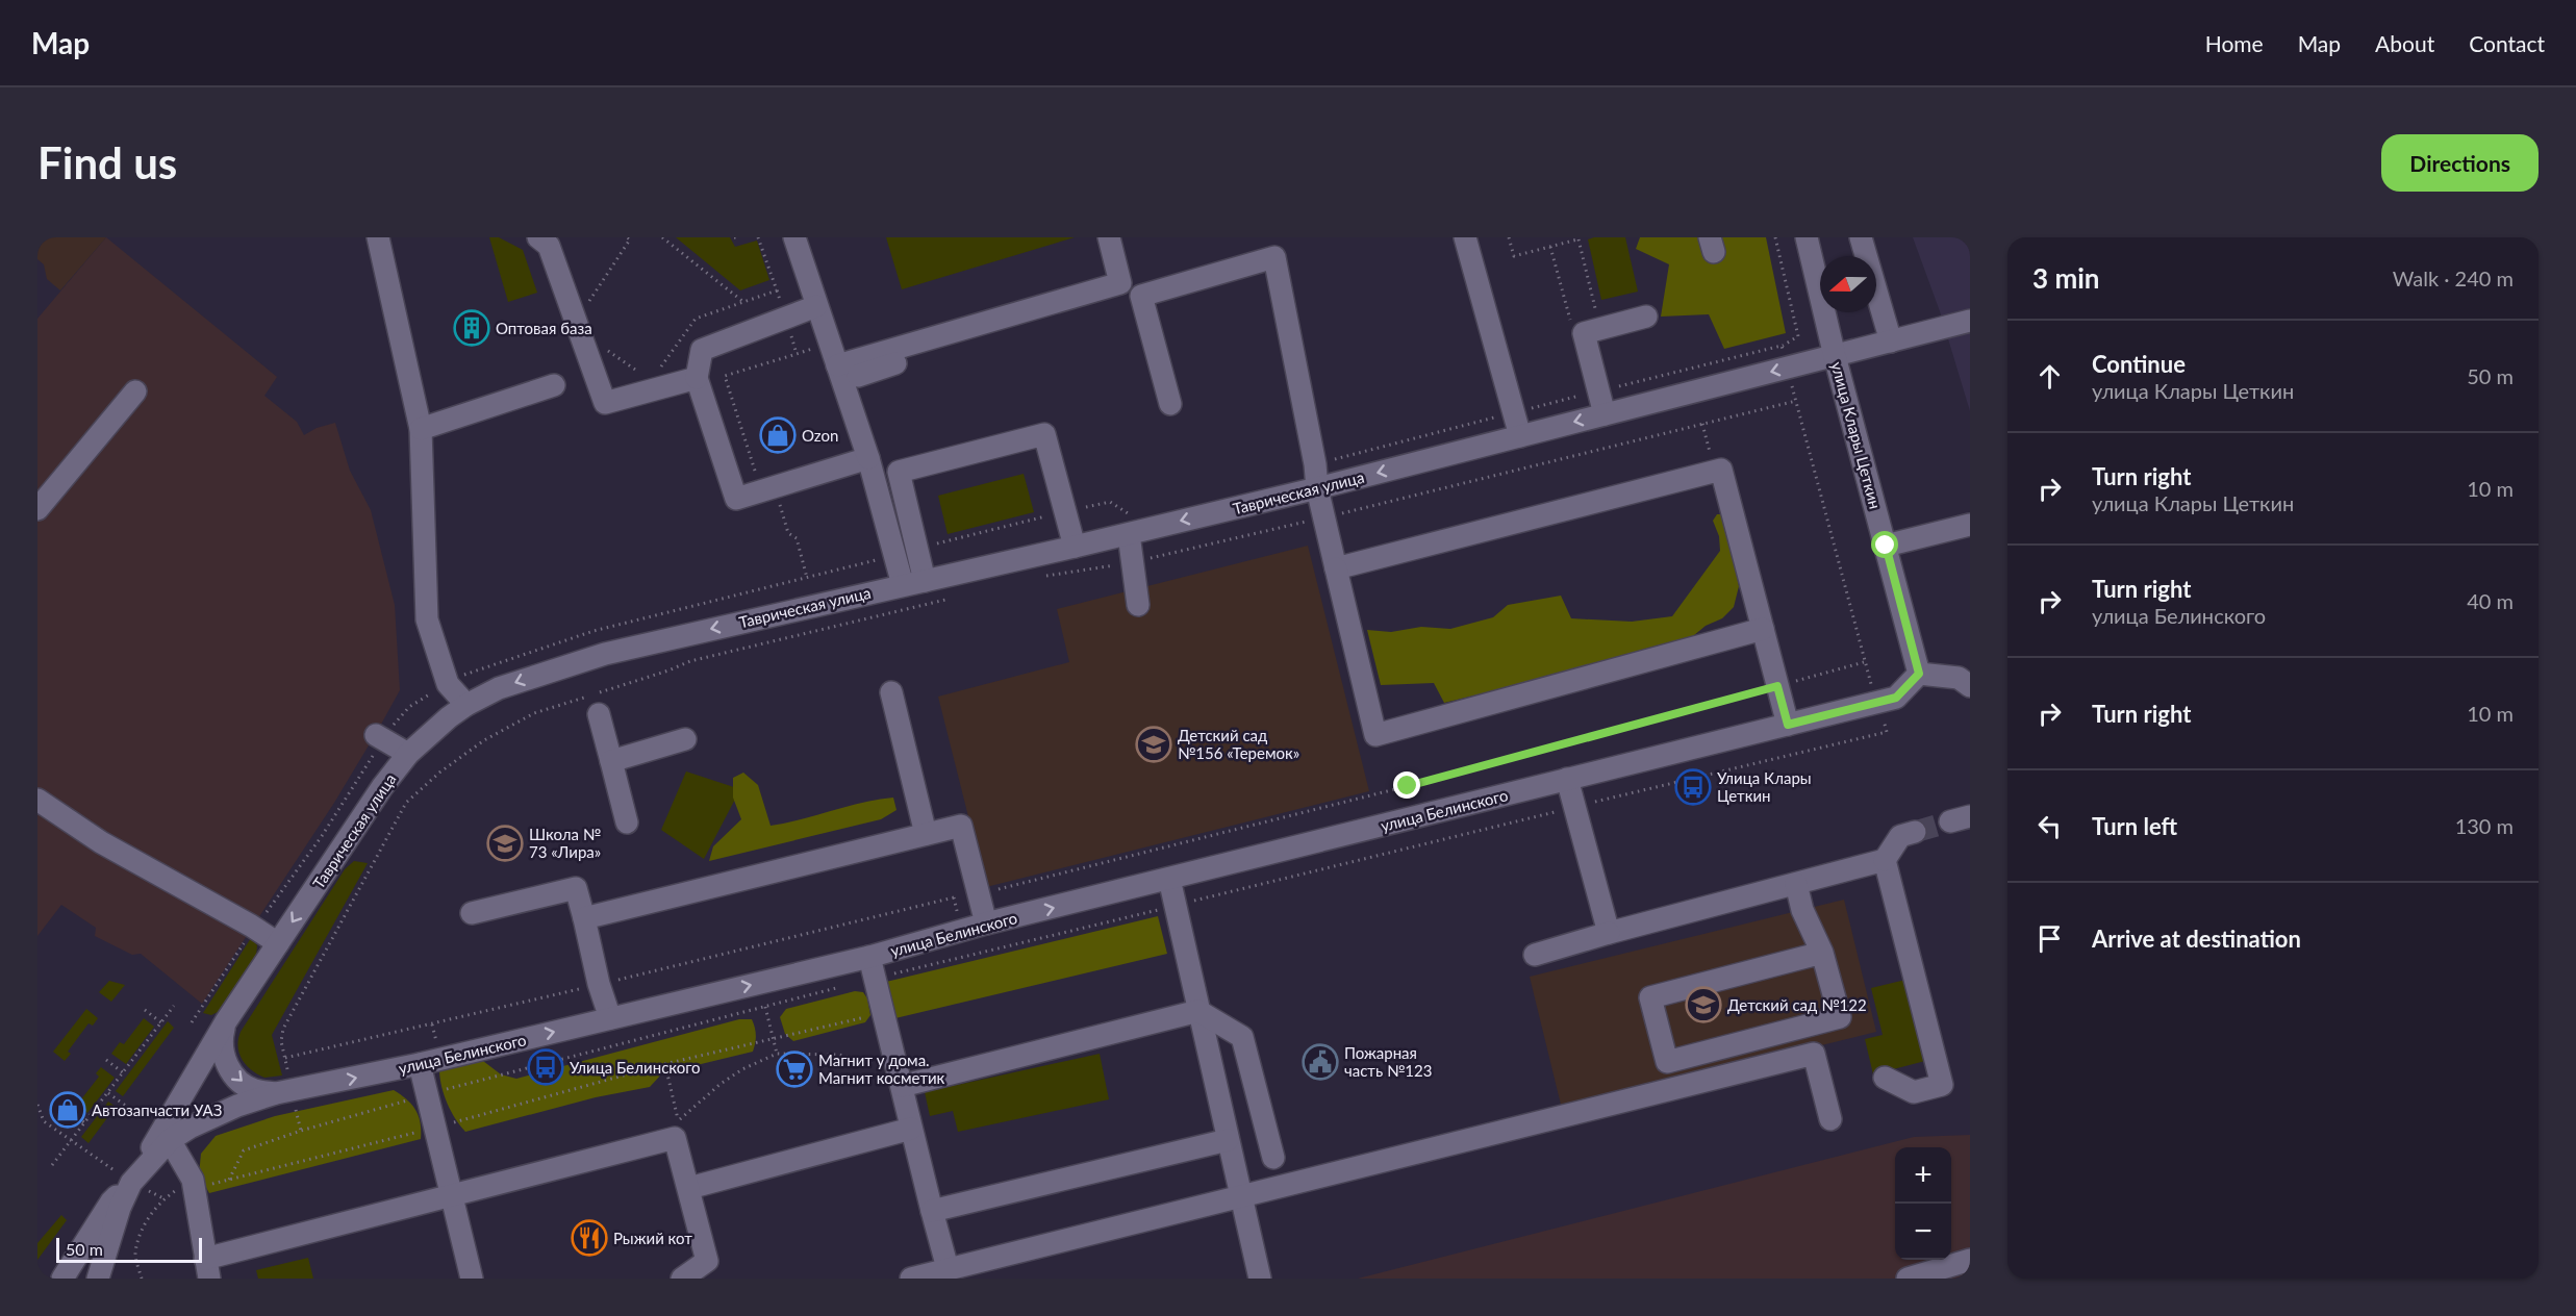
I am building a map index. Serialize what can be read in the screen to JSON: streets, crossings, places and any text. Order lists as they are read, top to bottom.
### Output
{
  "streets": {
    "street": ["улица Клары Цеткин", "Таврическая улица", "улица Белинского"]
  },
  "crossings": [
    ["улица Клары Цеткин", "Таврическая улица"],
    ["улица Клары Цеткин", "улица Белинского"],
    ["Таврическая улица", "улица Белинского"]
  ],
  "one_way": ["Таврическая улица"],
  "places": {
    "building": ["Оптовая база"],
    "shop": ["Ozon", "Автозапчасти УАЗ"],
    "school or university": ["Детский сад №156 «Теремок»", "Школа № 73 «Лира»", "Детский сад №122"],
    "bus stop": ["Улица Клары Цеткин", "Улица Белинского"],
    "public building": ["Пожарная часть №123"],
    "supermarket": ["Магнит у дома. Магнит косметик"],
    "restaurant": ["Рыжий кот"]
  },
  "scale_bar": "50 m",
  "north": "left",
  "page": {
    "header": "Map",
    "nav": [
      "Home",
      "Map",
      "About",
      "Contact"
    ],
    "buttons": "Directions",
    "title": "Find us",
    "heading": ["3 min", "Walk · 240 m"],
    "list": [
      ["Continue", "улица Клары Цеткин", "50 m"],
      ["Turn right", "улица Клары Цеткин", "10 m"],
      ["Turn right", "улица Белинского", "40 m"],
      ["Turn right", "10 m"],
      ["Turn left", "130 m"],
      "Arrive at destination"
    ],
    "map_buttons": ["+", "−"],
    "scale": "50 m"
  }
}
